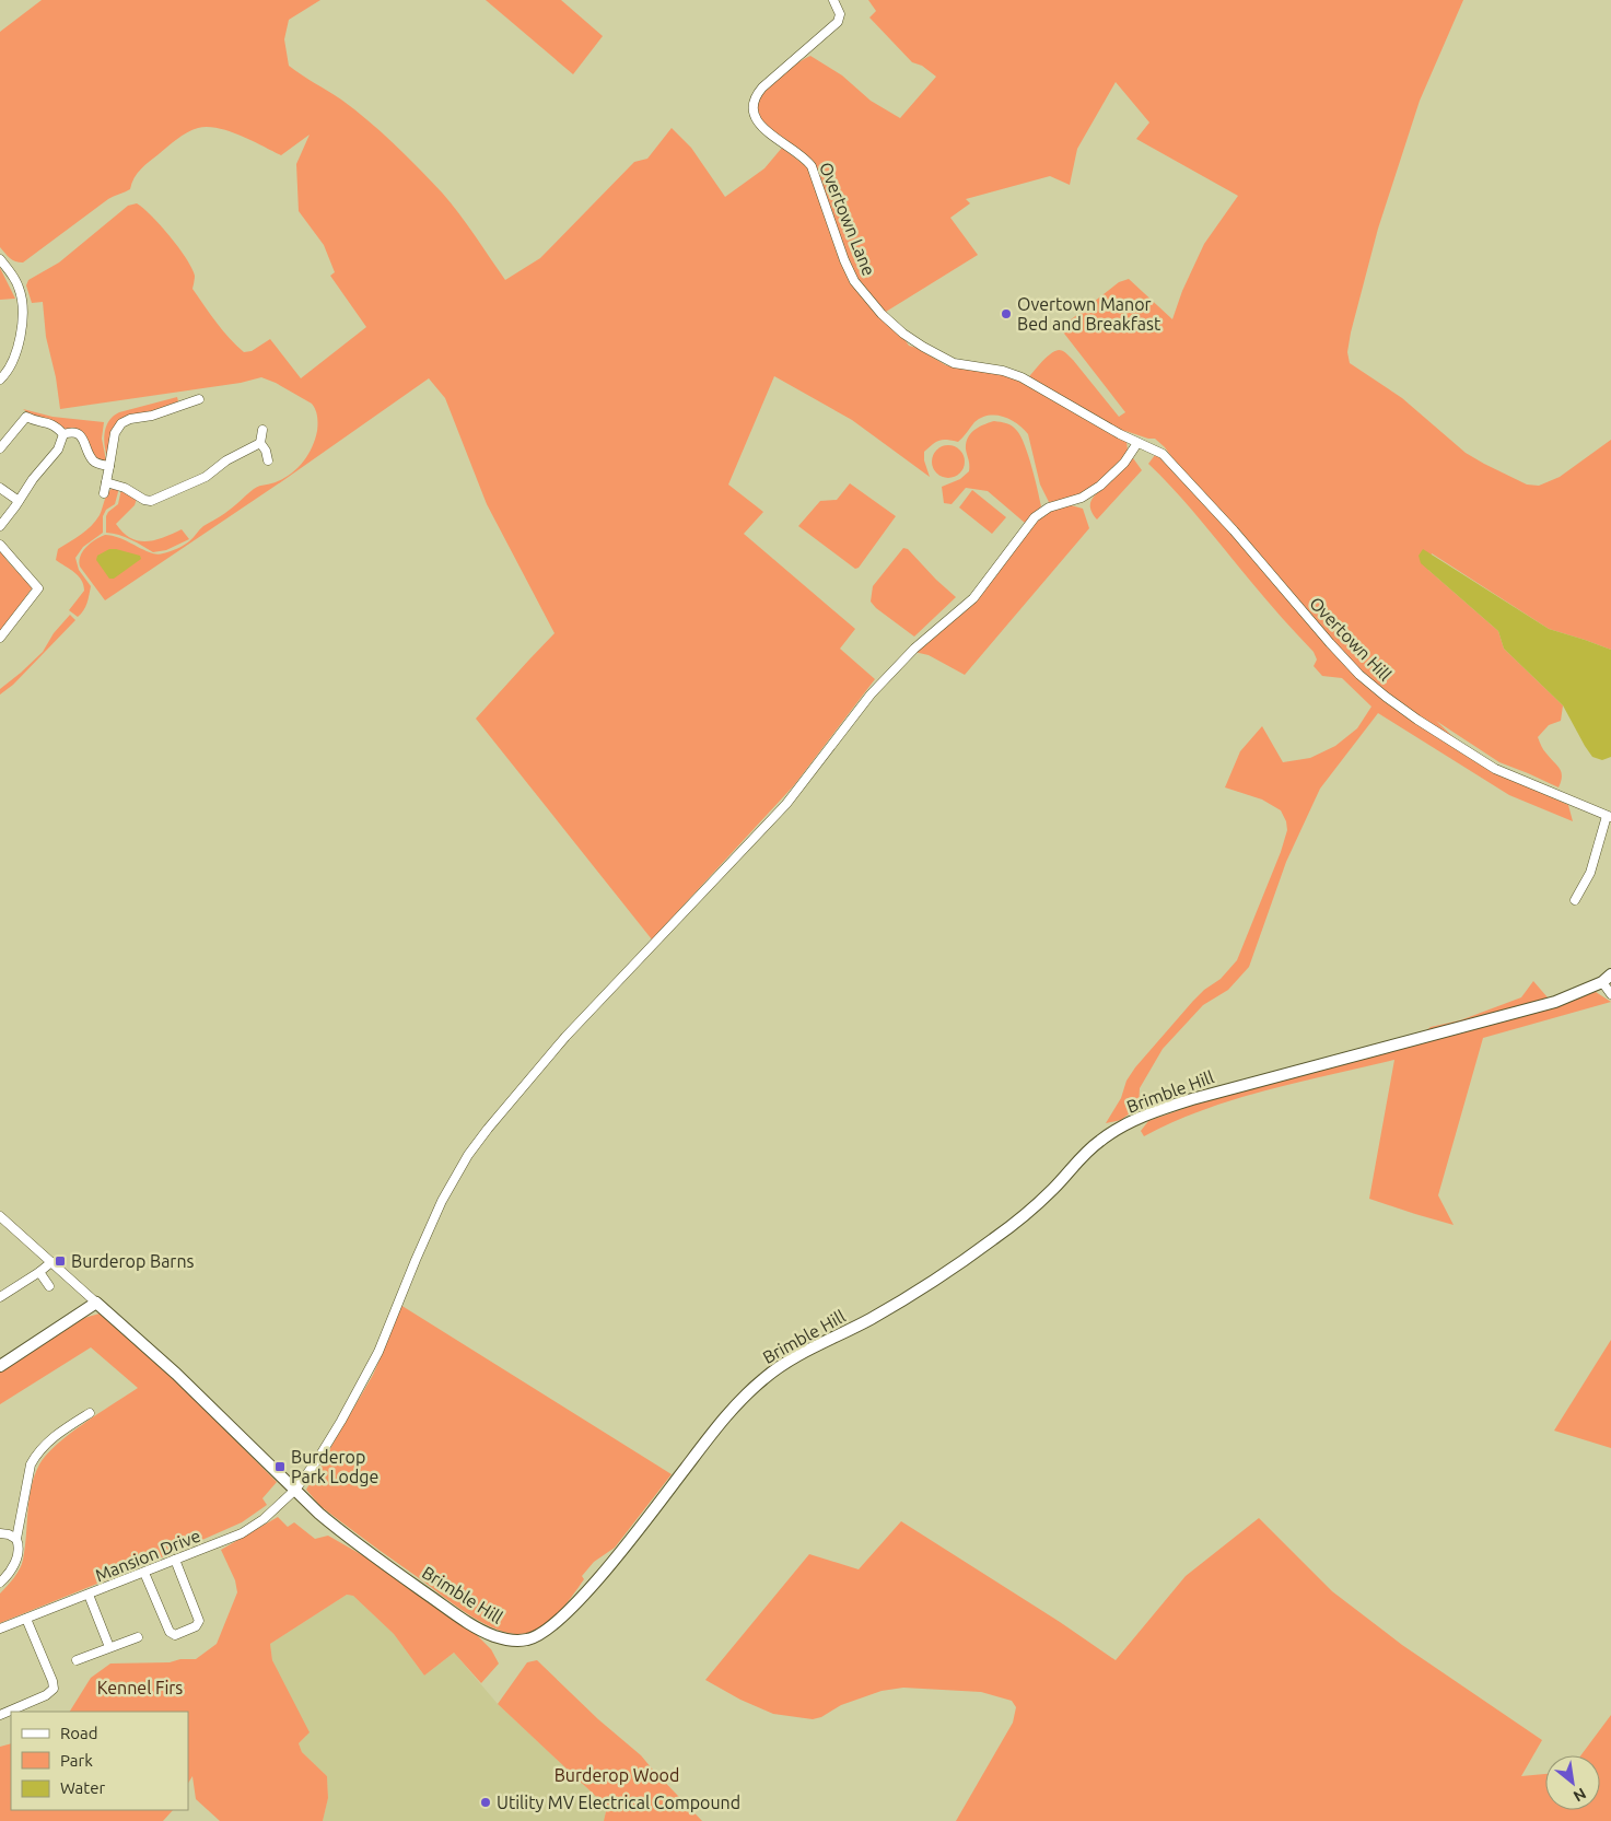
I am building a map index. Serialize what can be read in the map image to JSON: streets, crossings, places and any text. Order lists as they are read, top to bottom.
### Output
{
  "streets": {
    "main road": ["Brimble Hill"],
    "street": ["Overtown Lane", "Overtown Hill", "Mansion Drive"]
  },
  "crossings": [
    ["Overtown Lane", "Overtown Hill"],
    ["Overtown Lane", "Mansion Drive"],
    ["Overtown Hill", "Mansion Drive"],
    ["Brimble Hill", "Mansion Drive"]
  ],
  "parks": ["Kennel Firs", "Burderop Wood"],
  "places": {
    "other": ["Overtown Manor Bed and Breakfast", "Utility MV Electrical Compound"],
    "transit": ["Burderop Barns", "Burderop Park Lodge"]
  },
  "legend": ["Road", "Park", "Water"],
  "north": "bottom right"
}
